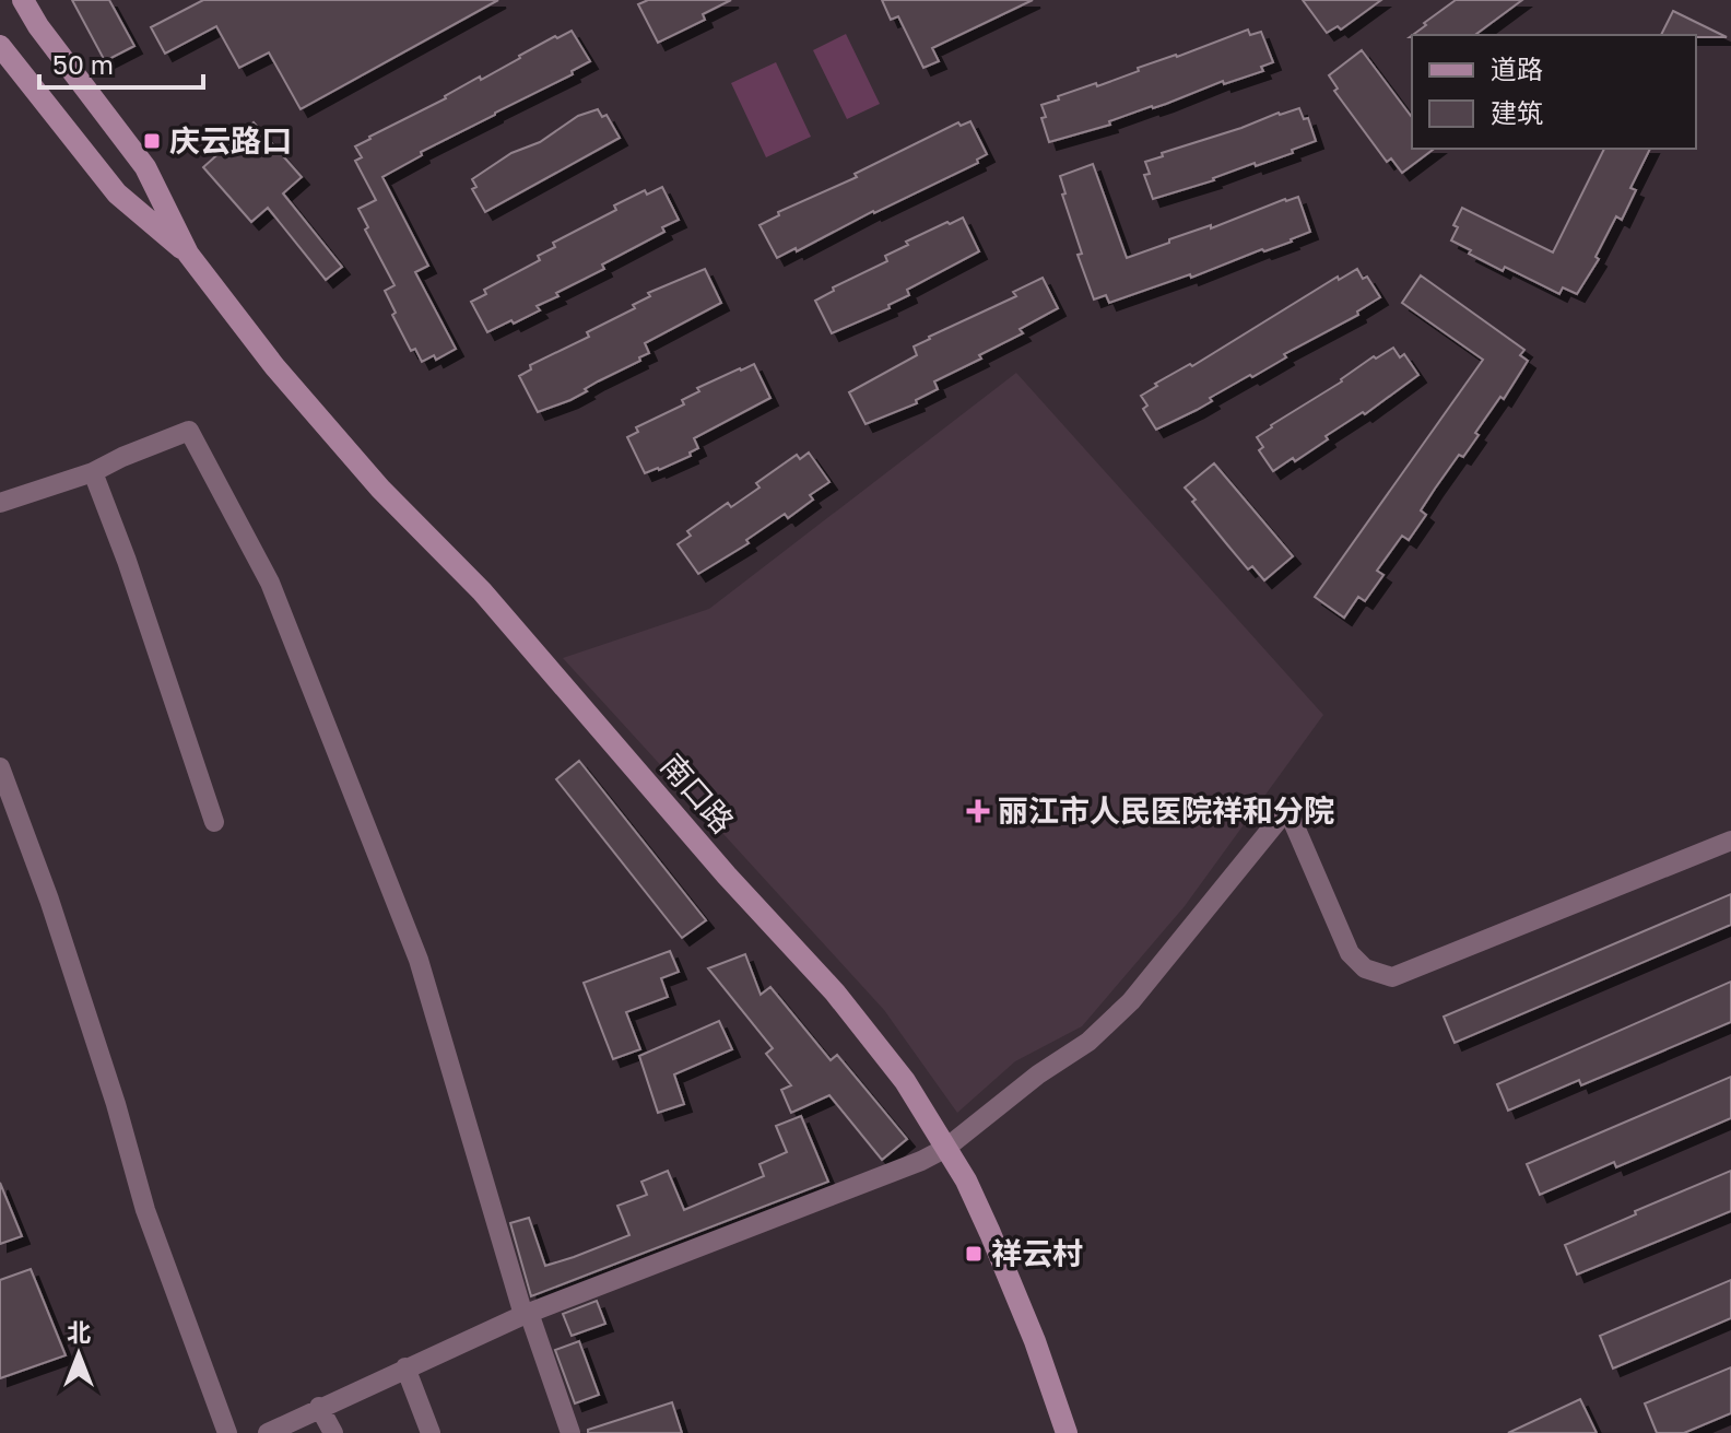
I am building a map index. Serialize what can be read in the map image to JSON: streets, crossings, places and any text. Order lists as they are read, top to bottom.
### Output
{
  "streets": {
    "main road": ["南口路"]
  },
  "places": {
    "transit": ["庆云路口", "祥云村"],
    "health": ["丽江市人民医院祥和分院"]
  },
  "legend": ["道路", "建筑"],
  "scale_bar": "50 m",
  "north": "top"
}
